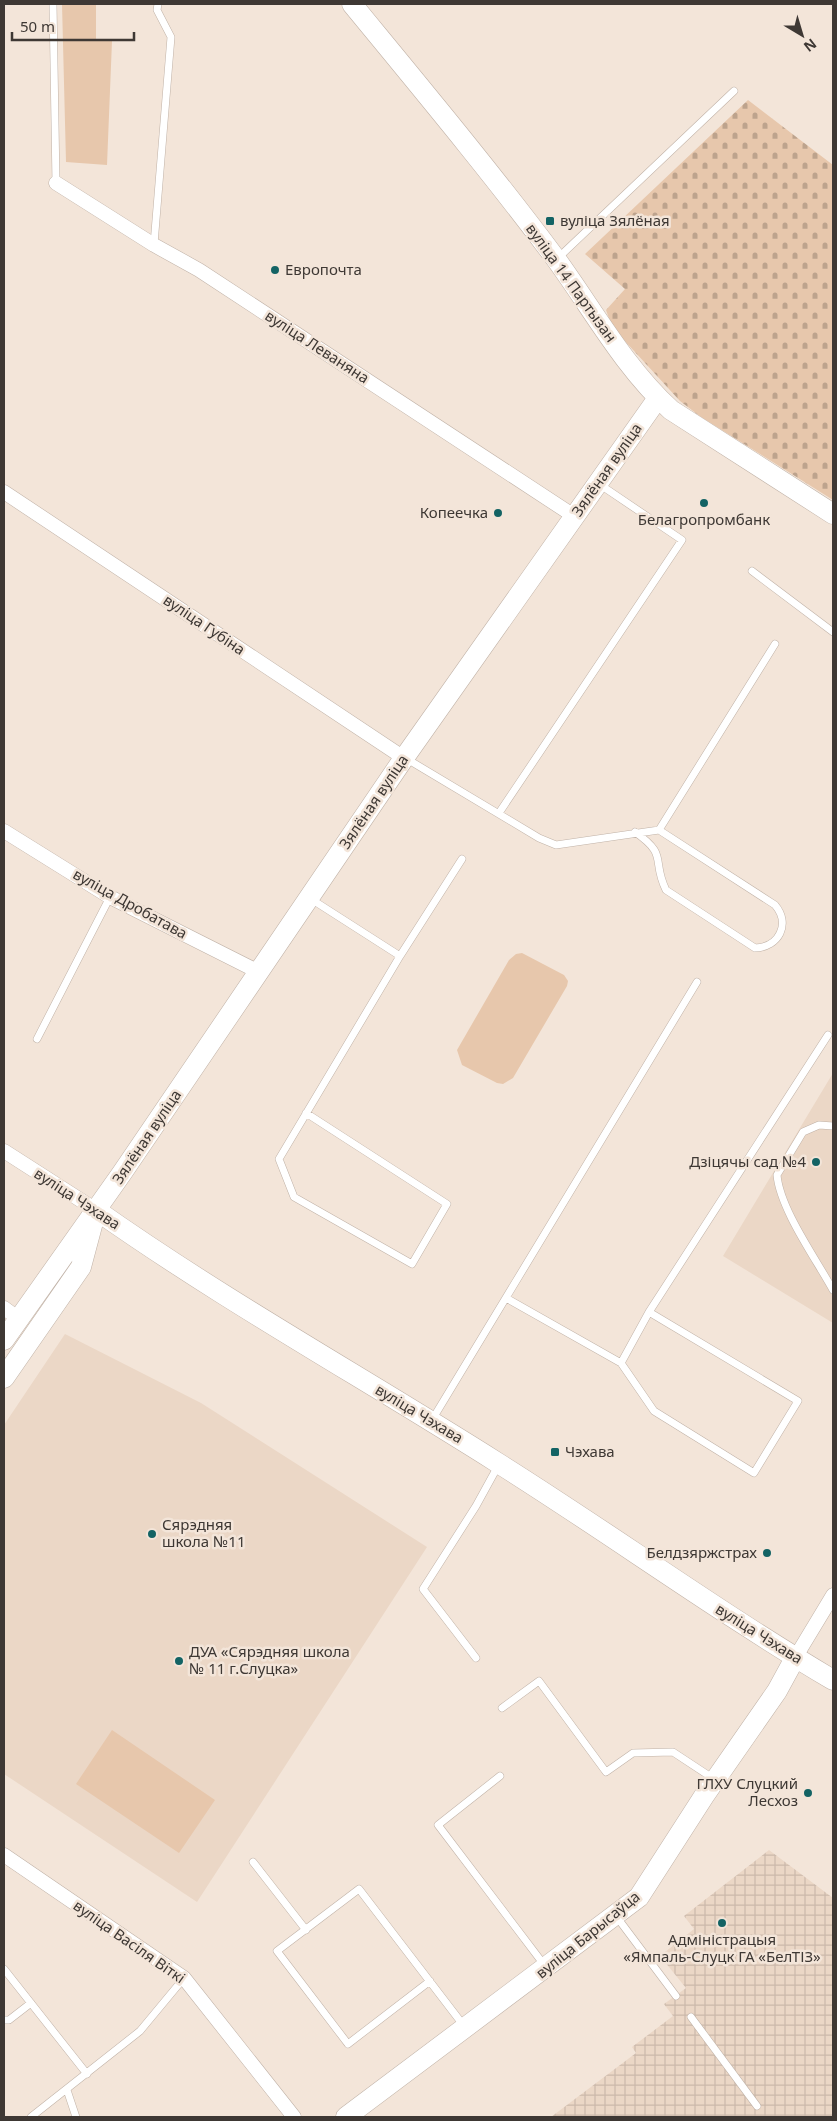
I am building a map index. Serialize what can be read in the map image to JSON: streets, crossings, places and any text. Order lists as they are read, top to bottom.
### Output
{
  "streets": {
    "main road": [
      "вуліца 14 Партызан",
      "Зялёная вуліца",
      "вуліца Чэхава",
      "вуліца Барысаўца"
    ],
    "street": [
      "вуліца Леваняна",
      "вуліца Губіна",
      "вуліца Дробатава",
      "вуліца Васіля Віткі"
    ]
  },
  "crossings": [
    ["вуліца 14 Партызан", "Зялёная вуліца"],
    ["вуліца Леваняна", "Зялёная вуліца"],
    ["Зялёная вуліца", "вуліца Губіна"],
    ["Зялёная вуліца", "вуліца Дробатава"],
    ["Зялёная вуліца", "вуліца Чэхава"],
    ["вуліца Чэхава", "вуліца Барысаўца"]
  ],
  "places": {
    "transit": ["вуліца Зялёная", "Чэхава"],
    "other": [
      "Европочта",
      "Белагропромбанк",
      "Копеечка",
      "Дзіцячы сад №4",
      "Сярэдняя школа №11",
      "Белдзяржстрах",
      "ДУА «Сярэдняя школа № 11 г.Слуцка»",
      "ГЛХУ Слуцкий Лесхоз",
      "Адміністрацыя «Ямпаль-Слуцк ГА «БелТІЗ»"
    ]
  },
  "scale_bar": "50 m",
  "north": "bottom right"
}
